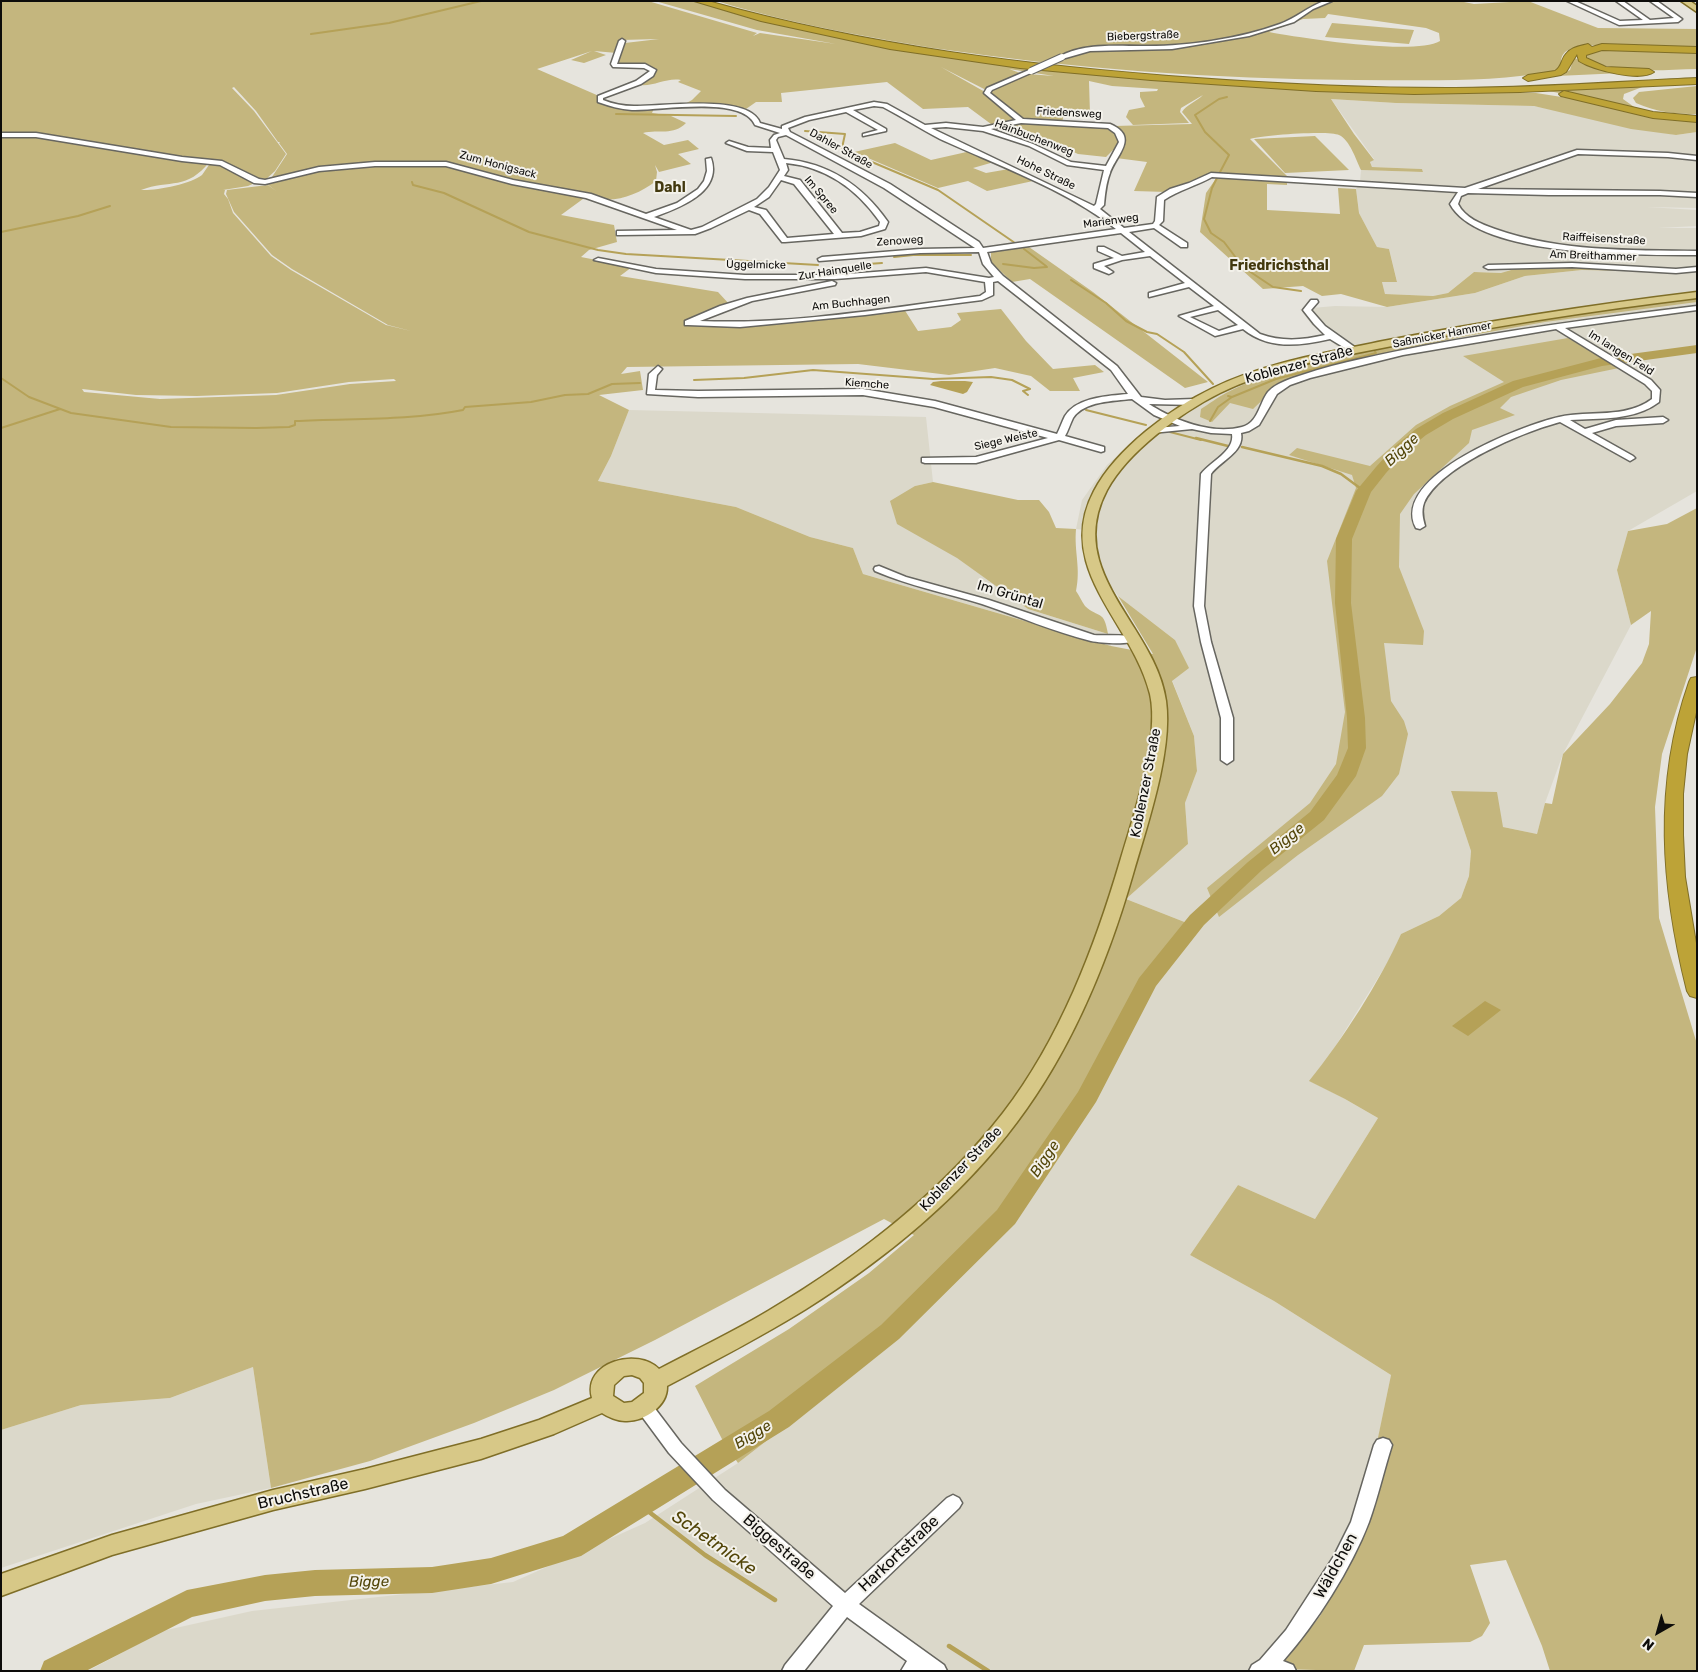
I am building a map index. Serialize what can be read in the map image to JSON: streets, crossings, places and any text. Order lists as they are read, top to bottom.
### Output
{
  "streets": {
    "main road": ["Koblenzer Straße", "Bruchstraße"],
    "street": [
      "Biebergstraße",
      "Friedensweg",
      "Hainbuchenweg",
      "Dahler Straße",
      "Zum Honigsack",
      "Hohe Straße",
      "Im Spree",
      "Marienweg",
      "Raiffeisenstraße",
      "Zenoweg",
      "Am Breithammer",
      "Üggelmicke",
      "Zur Hainquelle",
      "Am Buchhagen",
      "Saßmicker Hammer",
      "Im langen Feld",
      "Kiemche",
      "Siege Weiste",
      "Im Grüntal",
      "Biggestraße",
      "Harkortstraße",
      "Wäldchen"
    ]
  },
  "crossings": [
    ["Biebergstraße", "Friedensweg"],
    ["Friedensweg", "Hainbuchenweg"],
    ["Friedensweg", "Hohe Straße"],
    ["Dahler Straße", "Marienweg"],
    ["Dahler Straße", "Zenoweg"],
    ["Dahler Straße", "Saßmicker Hammer"],
    ["Dahler Straße", "Koblenzer Straße"],
    ["Hohe Straße", "Marienweg"],
    ["Marienweg", "Raiffeisenstraße"],
    ["Marienweg", "Zenoweg"],
    ["Üggelmicke", "Zur Hainquelle"],
    ["Zur Hainquelle", "Am Buchhagen"],
    ["Saßmicker Hammer", "Im langen Feld"],
    ["Saßmicker Hammer", "Koblenzer Straße"],
    ["Koblenzer Straße", "Im Grüntal"],
    ["Koblenzer Straße", "Bruchstraße"],
    ["Koblenzer Straße", "Biggestraße"],
    ["Kiemche", "Siege Weiste"],
    ["Bruchstraße", "Biggestraße"],
    ["Biggestraße", "Harkortstraße"]
  ],
  "districts": ["Dahl", "Friedrichsthal"],
  "water": ["Bigge", "Schetmicke"],
  "north": "bottom left"
}
